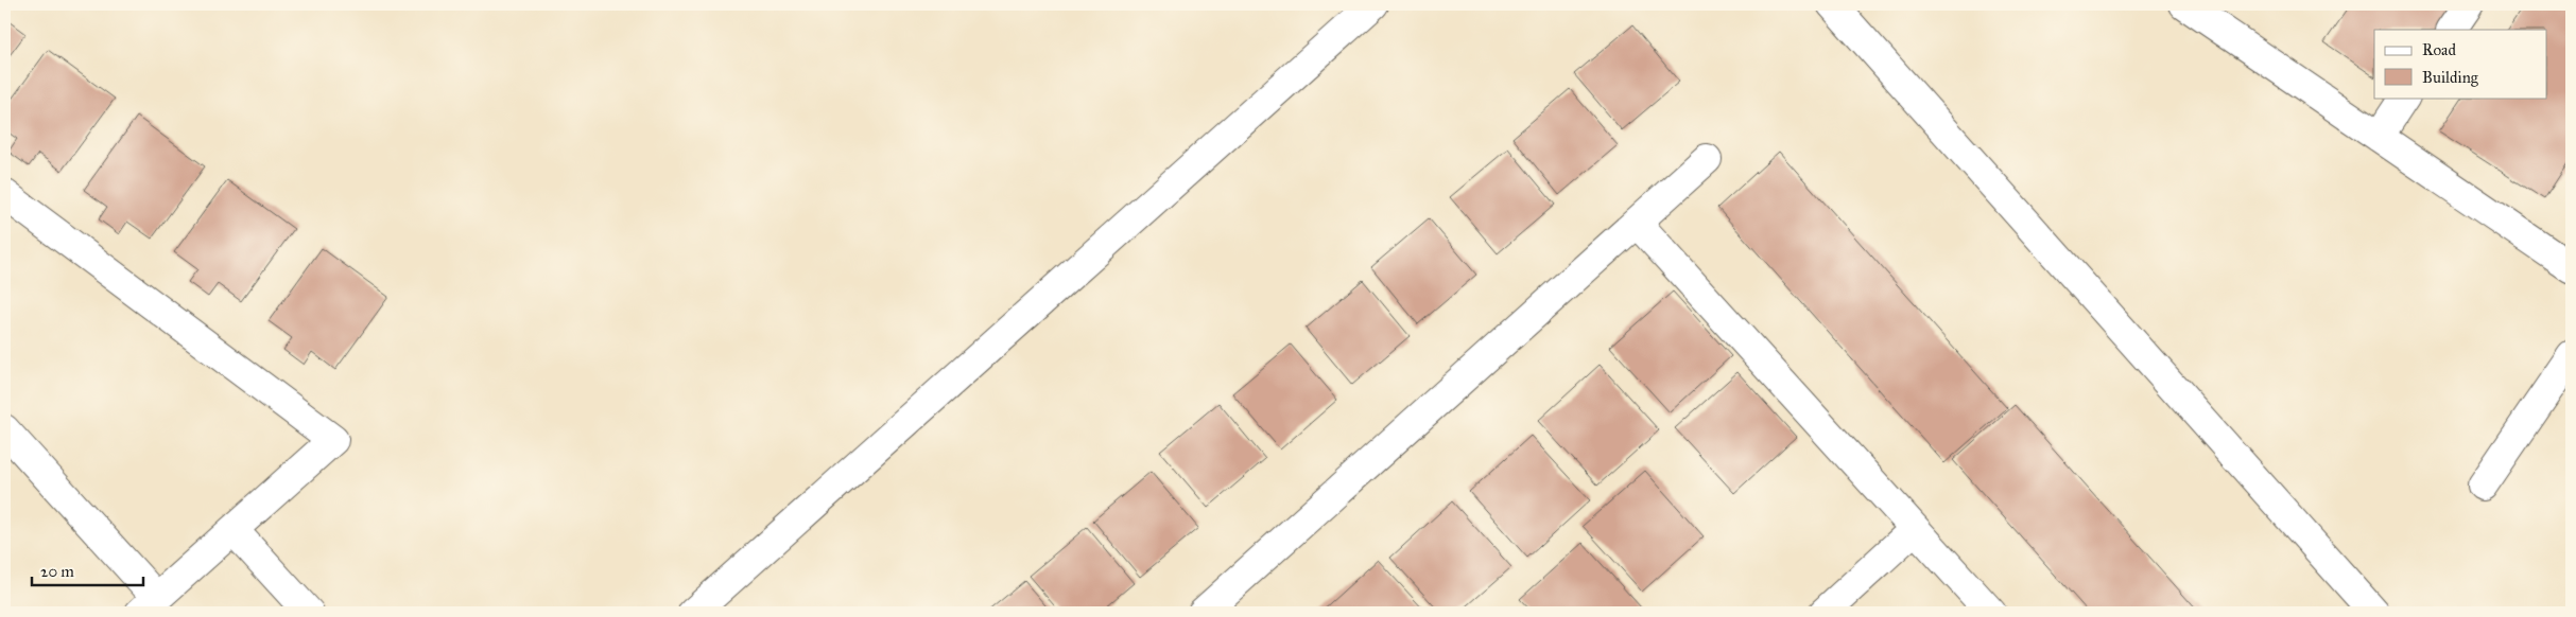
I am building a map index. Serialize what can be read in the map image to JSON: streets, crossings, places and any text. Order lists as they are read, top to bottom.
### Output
{
  "legend": ["Road", "Building"],
  "scale_bar": "20 m"
}
